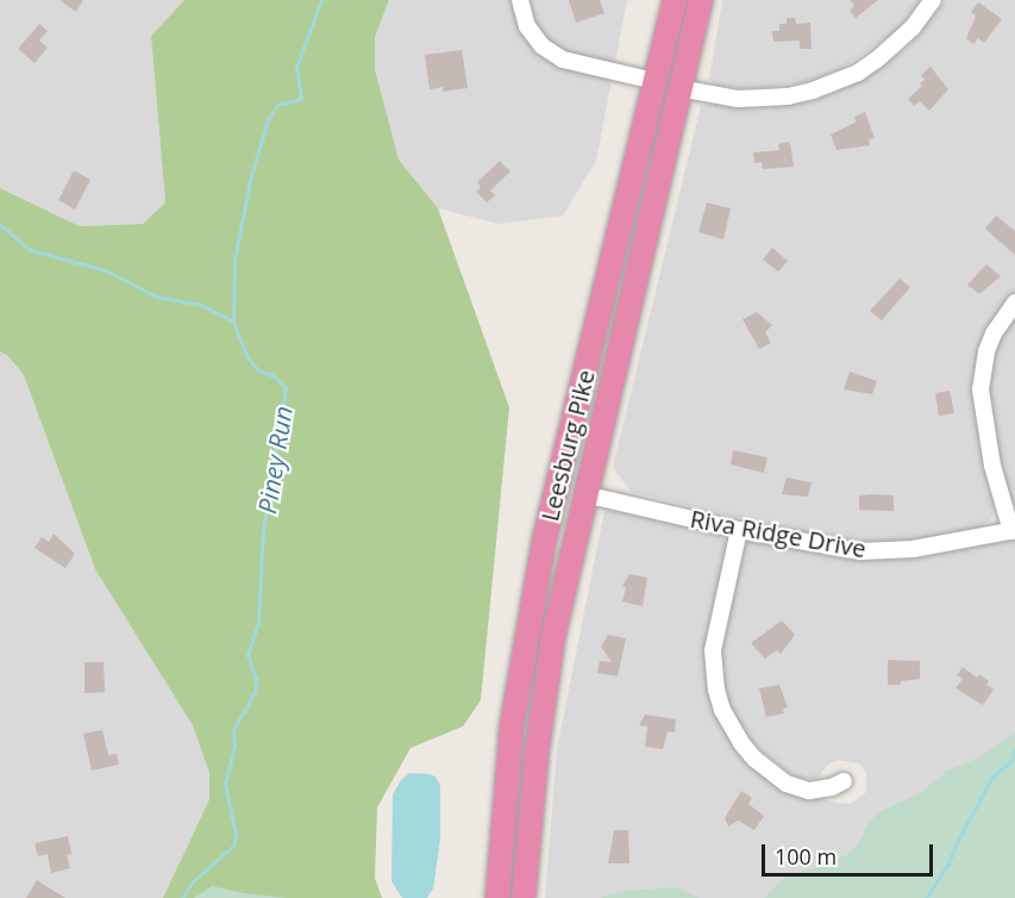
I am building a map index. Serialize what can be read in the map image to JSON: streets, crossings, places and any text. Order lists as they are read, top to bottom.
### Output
{
  "streets": {
    "highway": ["Leesburg Pike"],
    "street": ["Riva Ridge Drive"]
  },
  "crossings": [
    ["Leesburg Pike", "Riva Ridge Drive"]
  ],
  "water": ["Piney Run"],
  "scale_bar": "100 m"
}
